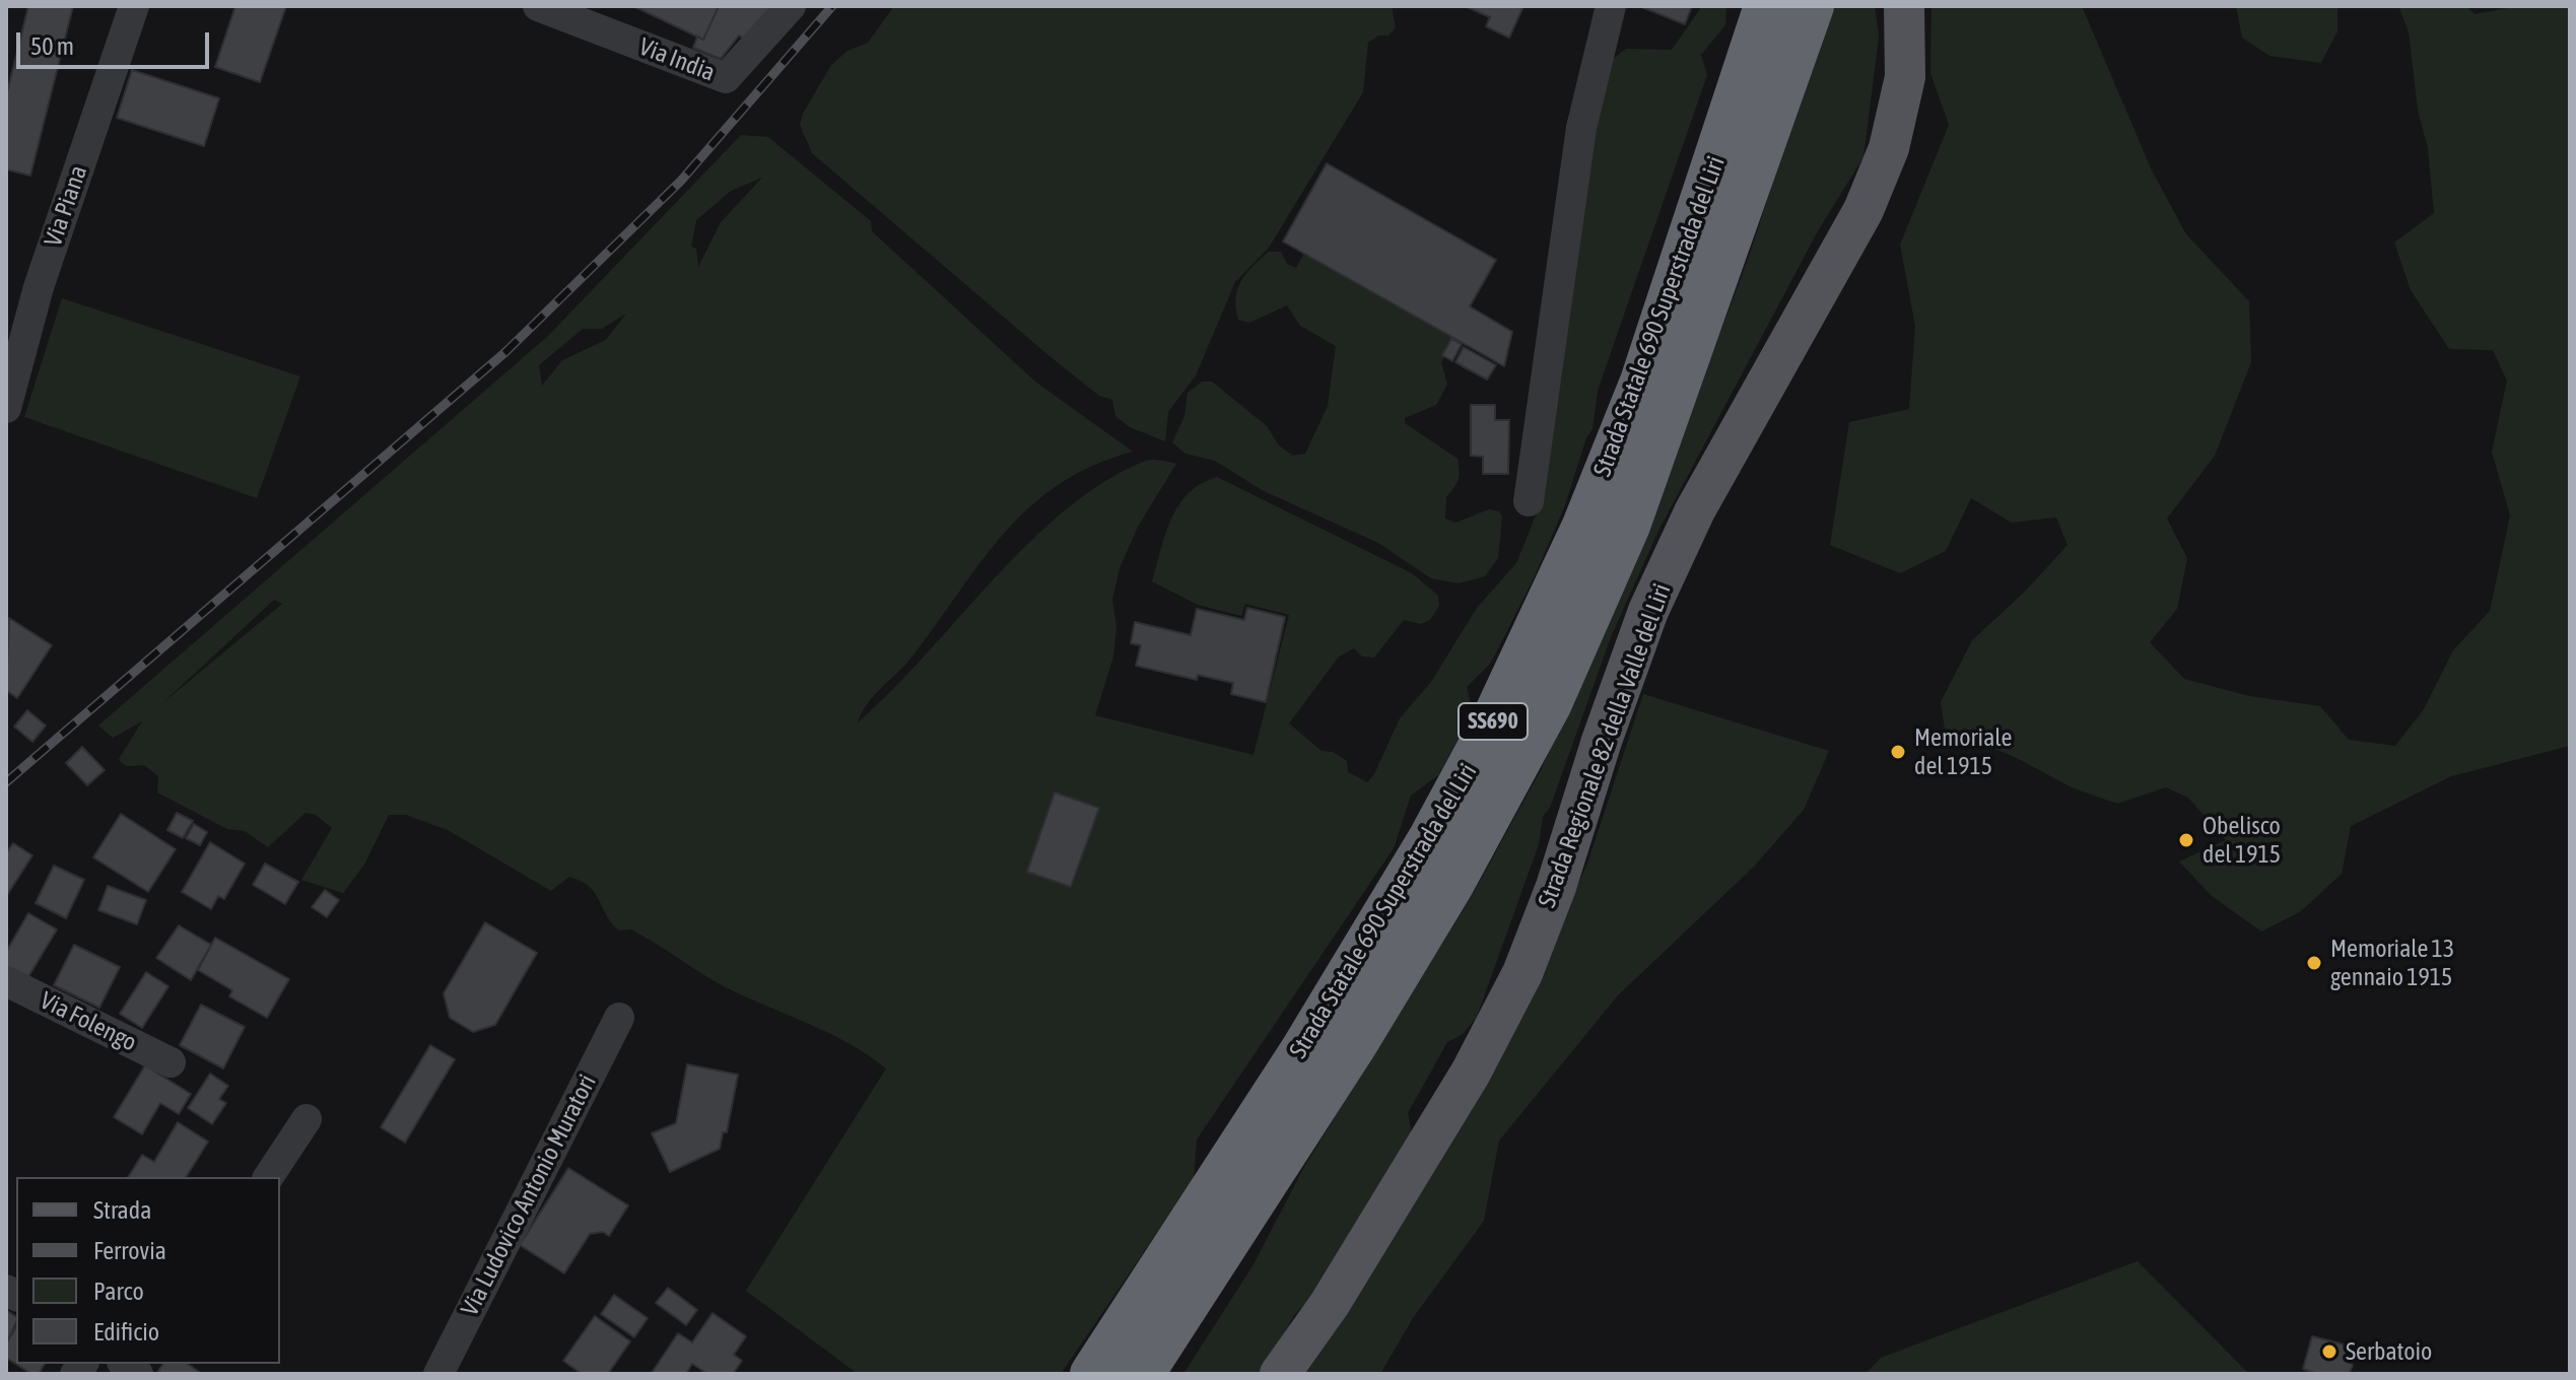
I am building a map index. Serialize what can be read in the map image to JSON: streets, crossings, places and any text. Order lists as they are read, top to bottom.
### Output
{
  "streets": {
    "highway": ["Strada Statale 690 Superstrada del Liri", "SS690"],
    "main road": ["Strada Regionale 82 della Valle del Liri"],
    "street": [
      "Via India",
      "Via Piana",
      "Via Folengo",
      "Via Ludovico Antonio Muratori"
    ]
  },
  "places": [
    "Memoriale del 1915",
    "Obelisco del 1915",
    "Memoriale 13 gennaio 1915",
    "Serbatoio"
  ],
  "legend": [
    "Strada",
    "Ferrovia",
    "Parco",
    "Edificio"
  ],
  "scale_bar": "50 m"
}
